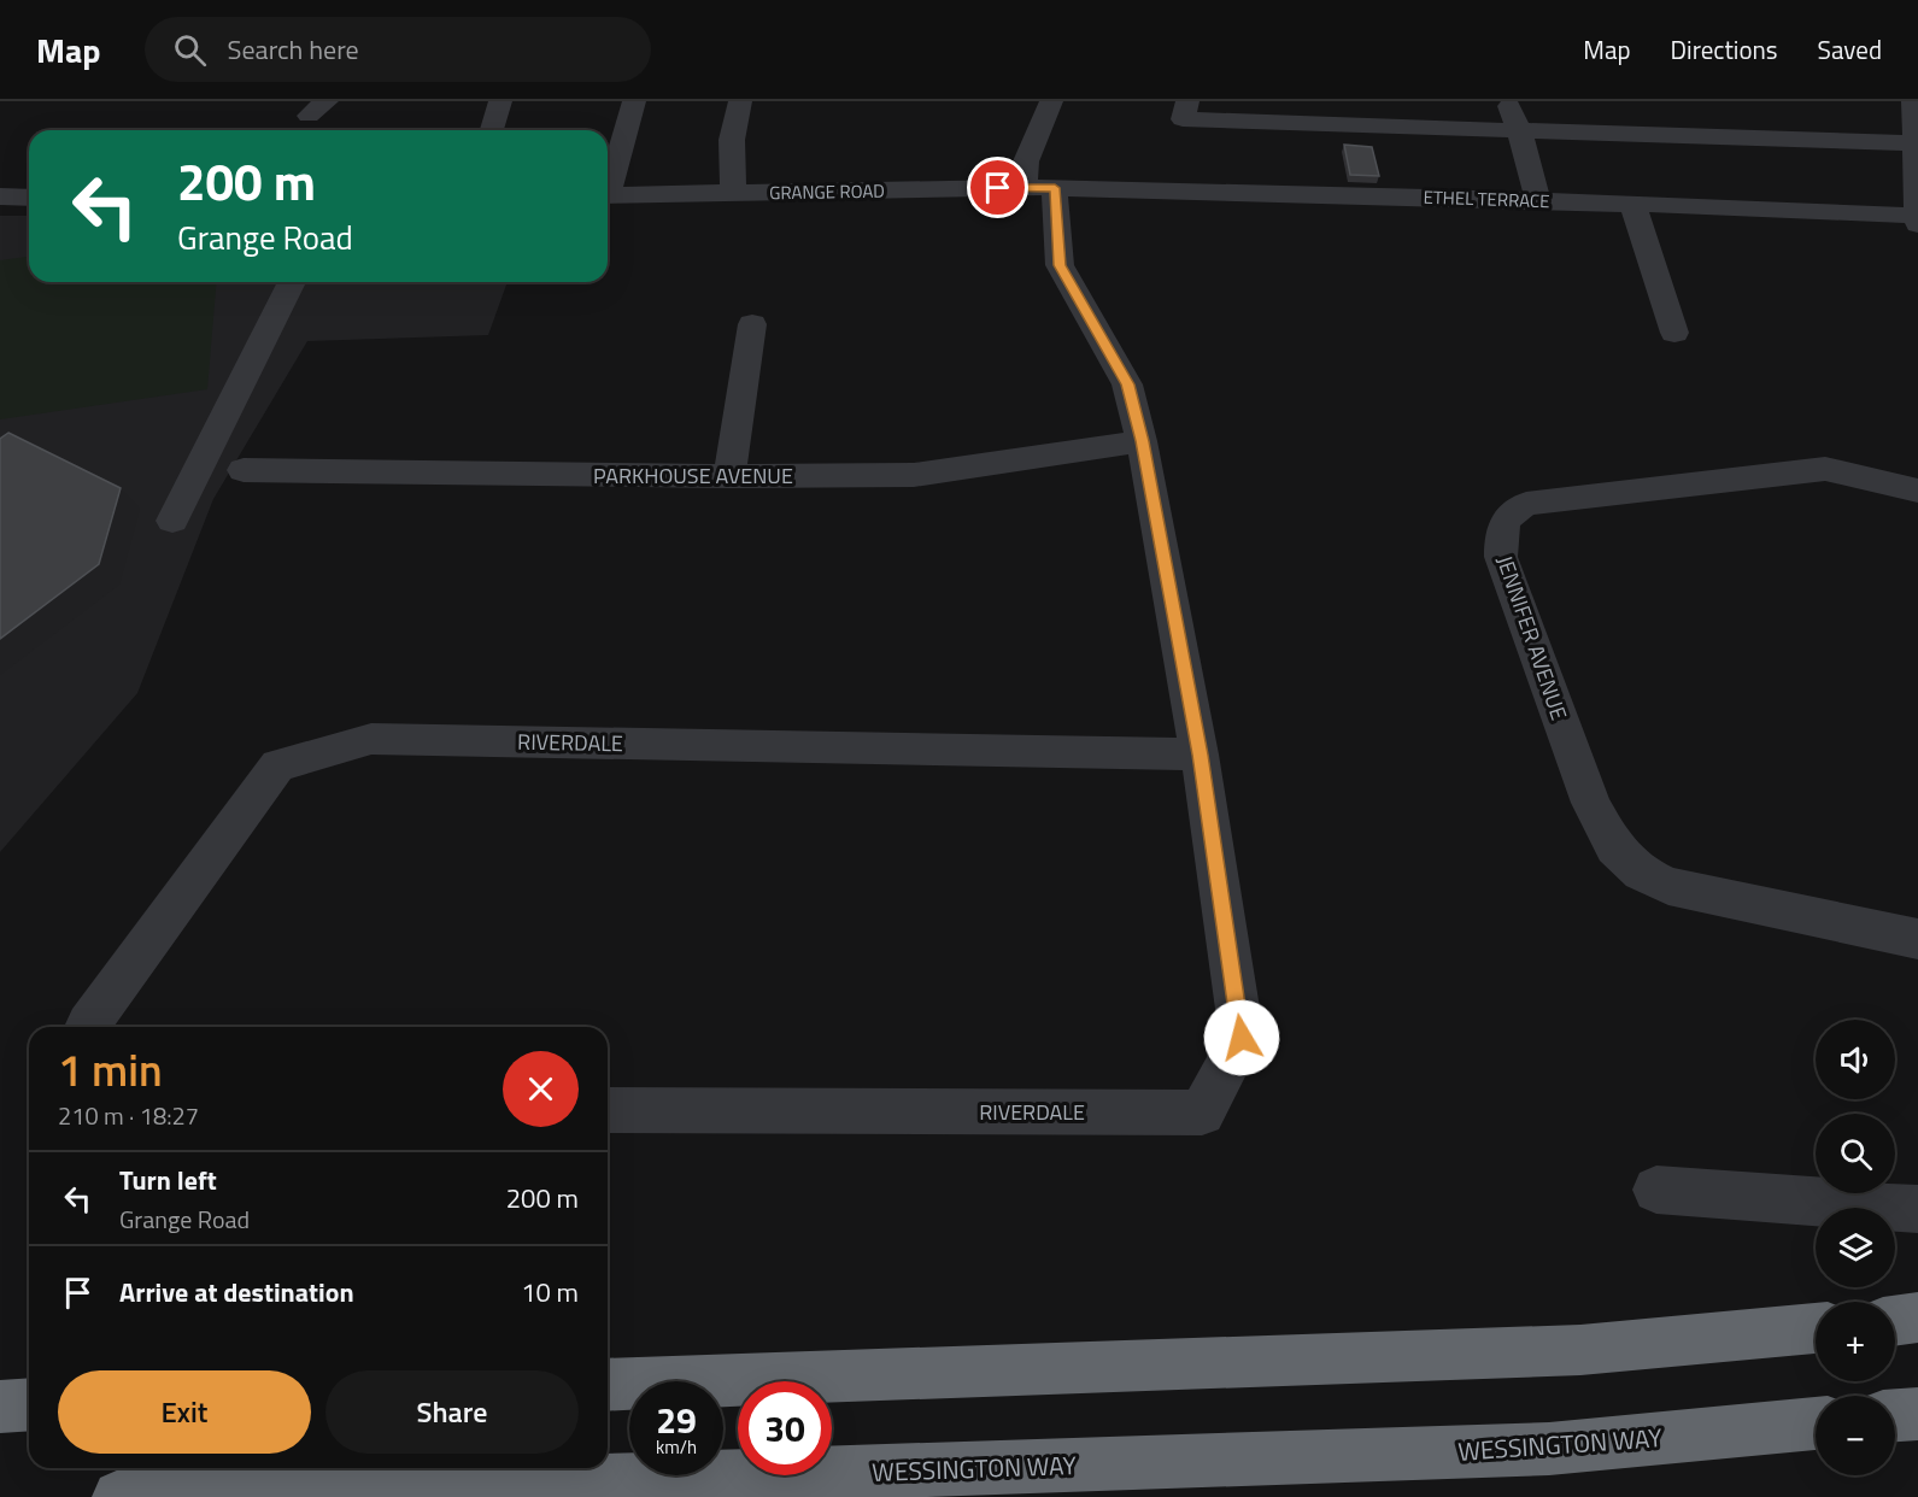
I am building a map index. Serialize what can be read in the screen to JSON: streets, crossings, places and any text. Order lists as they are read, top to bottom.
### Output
{
  "streets": {
    "highway": ["WESSINGTON WAY"],
    "street": [
      "GRANGE ROAD",
      "ETHEL TERRACE",
      "PARKHOUSE AVENUE",
      "JENNIFER AVENUE",
      "RIVERDALE"
    ]
  },
  "crossings": [
    ["GRANGE ROAD", "ETHEL TERRACE"]
  ],
  "page": {
    "header": "Map",
    "search": "Search here",
    "nav": ["Map", "Directions", "Saved"],
    "turn": ["200 m", "Grange Road"],
    "map_buttons": ["+", "−"],
    "heading": ["1 min", "210 m · 18:27"],
    "list": [
      {
        "name": "Turn left",
        "note": "Grange Road",
        "value": "200 m"
      },
      {
        "name": "Arrive at destination",
        "value": "10 m"
      }
    ],
    "buttons": ["Exit", "Share"],
    "speed": "29 km/h",
    "limit": "30"
  }
}
